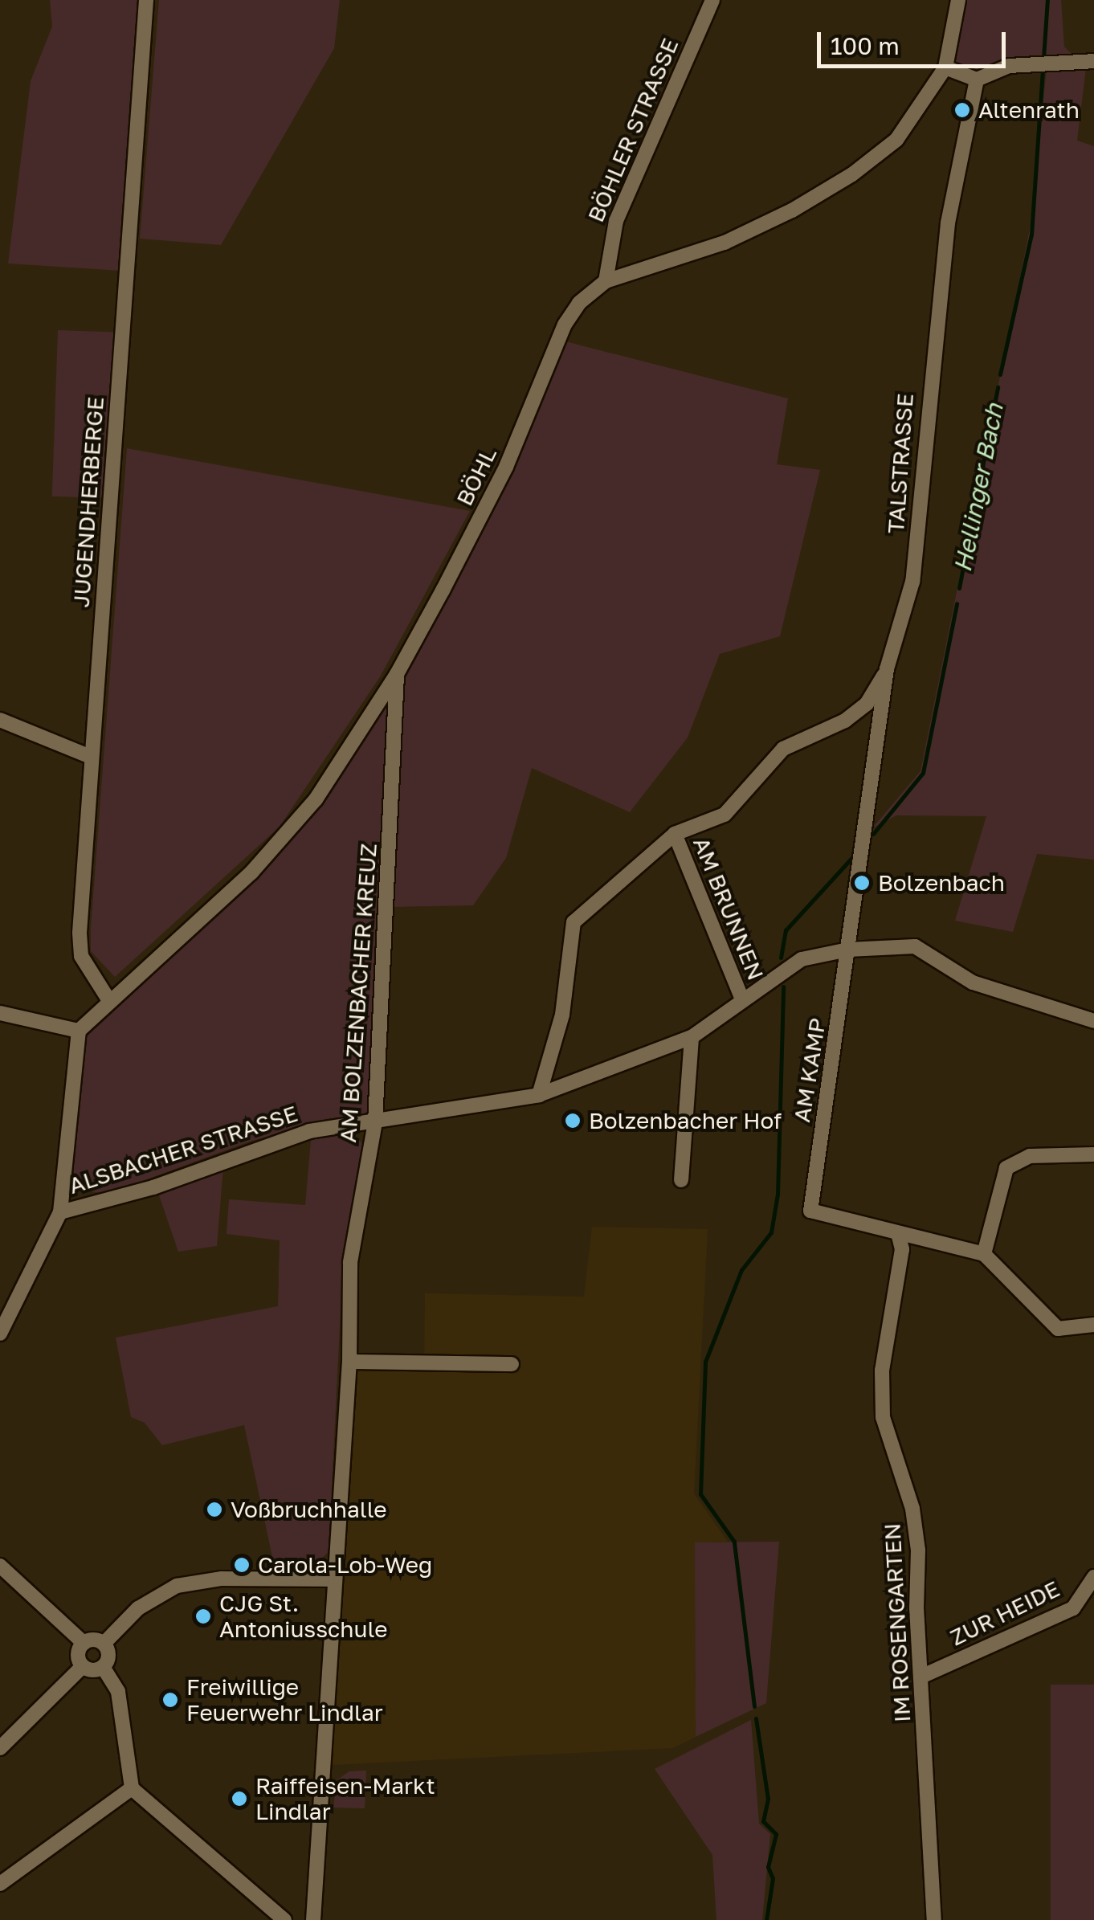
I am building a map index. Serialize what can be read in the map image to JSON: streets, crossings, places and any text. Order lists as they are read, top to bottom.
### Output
{
  "streets": {
    "street": [
      "BÖHLER STRASSE",
      "TALSTRASSE",
      "BÖHL",
      "JUGENDHERBERGE",
      "AM BRUNNEN",
      "AM BOLZENBACHER KREUZ",
      "AM KAMP",
      "ALSBACHER STRASSE",
      "ZUR HEIDE",
      "IM ROSENGARTEN"
    ]
  },
  "crossings": [
    ["BÖHLER STRASSE", "BÖHL"],
    ["TALSTRASSE", "AM KAMP"],
    ["TALSTRASSE", "ALSBACHER STRASSE"],
    ["BÖHL", "JUGENDHERBERGE"],
    ["BÖHL", "AM BOLZENBACHER KREUZ"],
    ["AM BRUNNEN", "ALSBACHER STRASSE"],
    ["AM BOLZENBACHER KREUZ", "ALSBACHER STRASSE"],
    ["AM KAMP", "ALSBACHER STRASSE"],
    ["AM KAMP", "IM ROSENGARTEN"],
    ["ZUR HEIDE", "IM ROSENGARTEN"]
  ],
  "water": ["Hellinger Bach"],
  "places": [
    "Altenrath",
    "Bolzenbach",
    "Bolzenbacher Hof",
    "Voßbruchhalle",
    "Carola-Lob-Weg",
    "CJG St. Antoniusschule",
    "Freiwillige Feuerwehr Lindlar",
    "Raiffeisen-Markt Lindlar"
  ],
  "scale_bar": "100 m"
}
